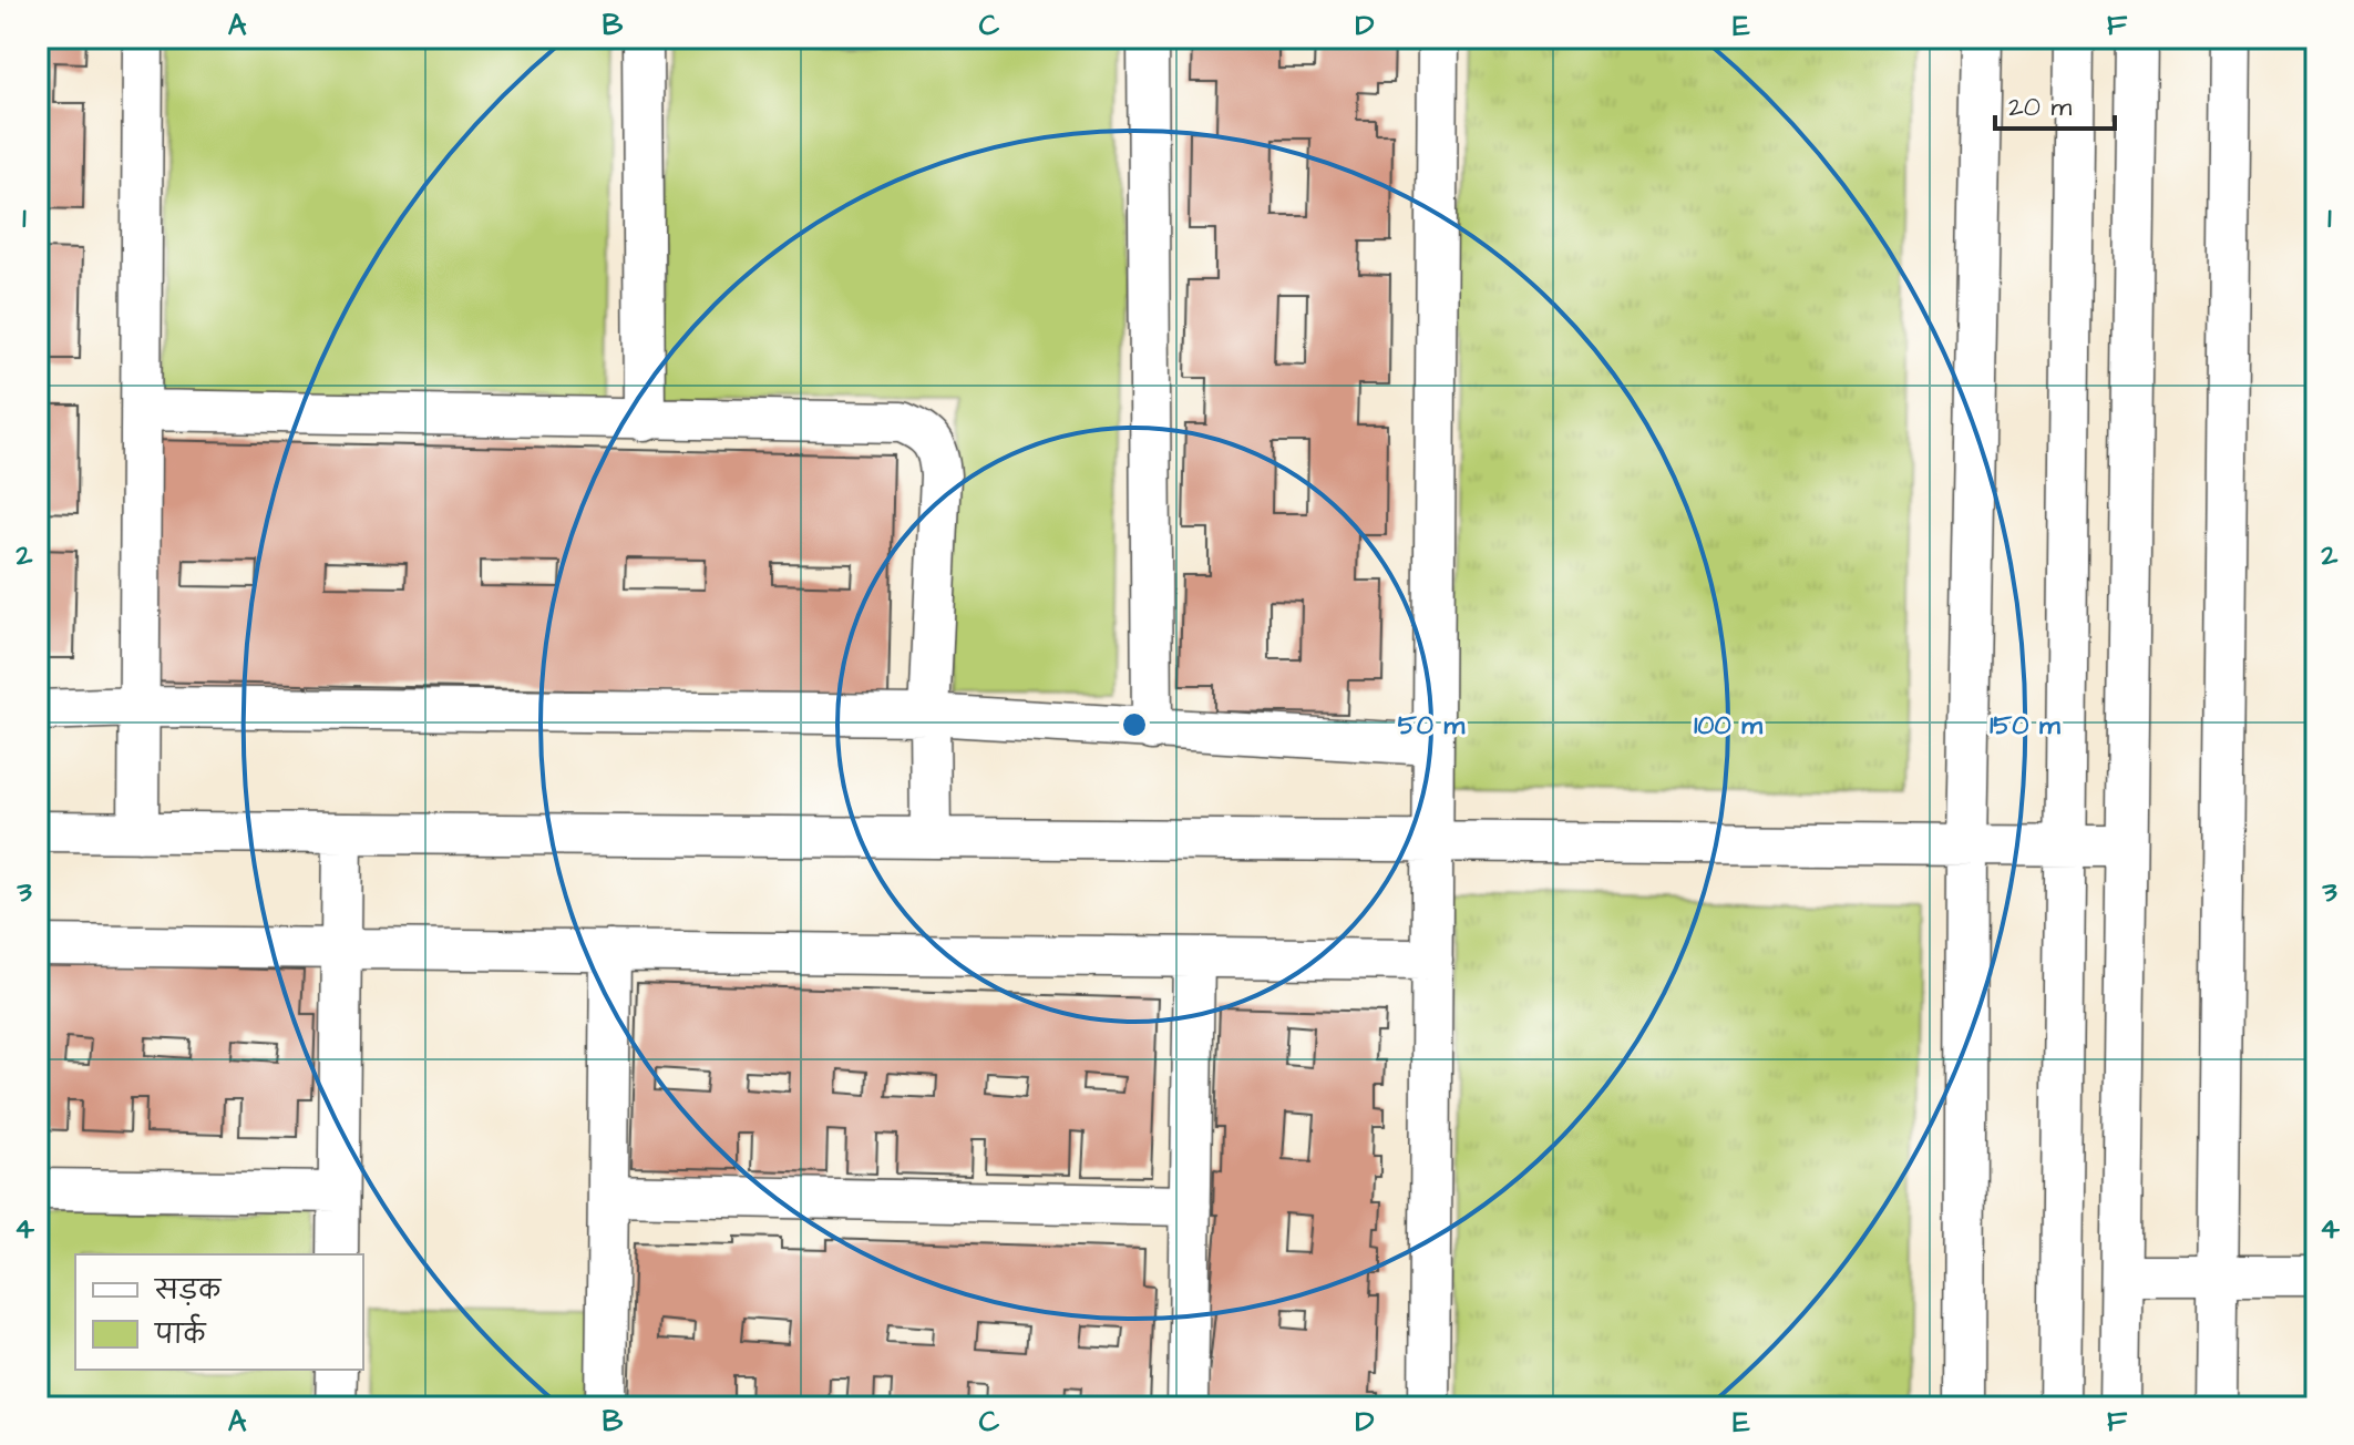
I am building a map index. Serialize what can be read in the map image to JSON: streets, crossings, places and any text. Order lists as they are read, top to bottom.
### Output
{
  "legend": ["सड़क", "पार्क"],
  "scale_bar": "20 m",
  "grid": {
    "columns": [
      "A",
      "B",
      "C",
      "D",
      "E",
      "F"
    ],
    "rows": [
      "1",
      "2",
      "3",
      "4"
    ]
  },
  "rings": ["50 m", "100 m", "150 m"]
}
